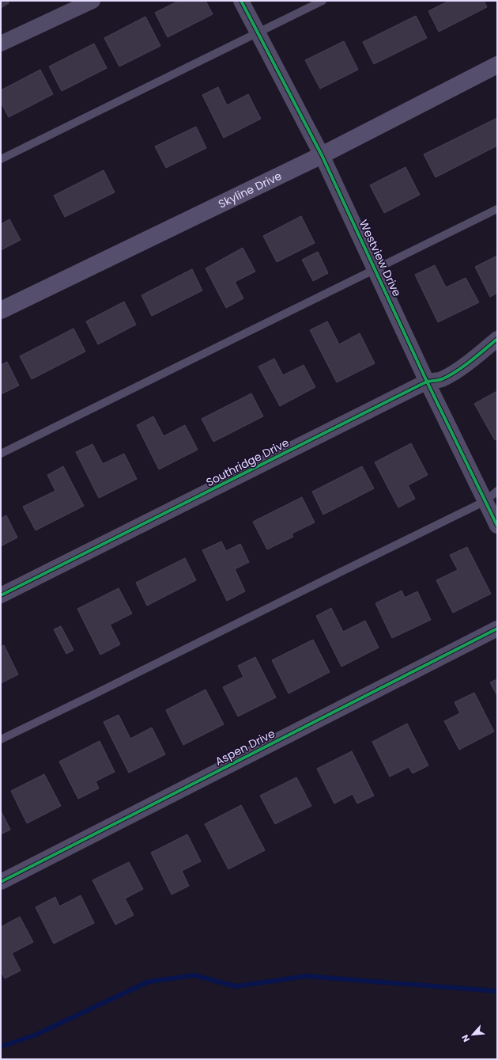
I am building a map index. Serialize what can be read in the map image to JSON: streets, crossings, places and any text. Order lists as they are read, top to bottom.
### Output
{
  "streets": {
    "street": [
      "Skyline Drive",
      "Westview Drive",
      "Southridge Drive",
      "Aspen Drive"
    ]
  },
  "crossings": [
    ["Skyline Drive", "Westview Drive"],
    ["Westview Drive", "Southridge Drive"]
  ],
  "north": "bottom left"
}
